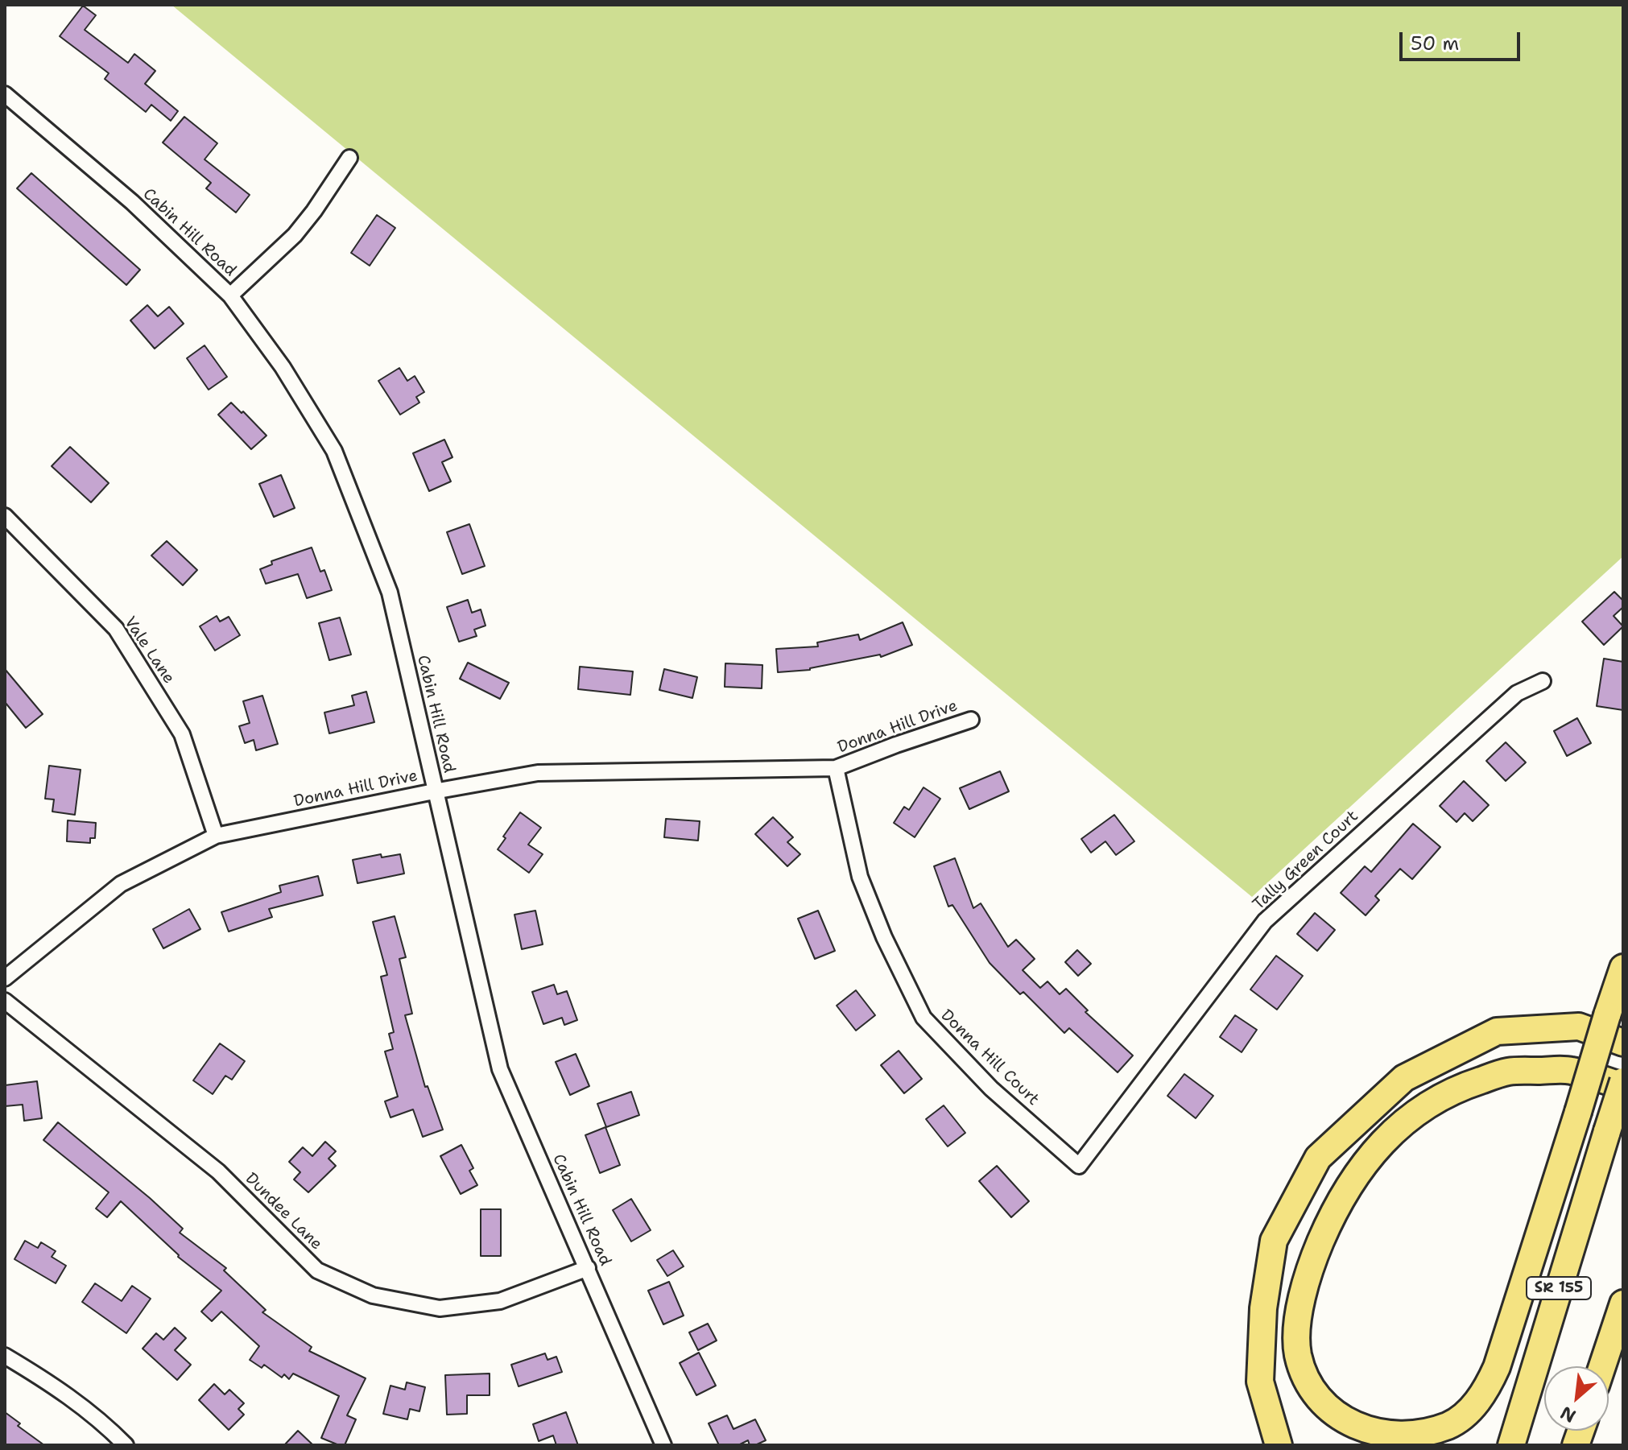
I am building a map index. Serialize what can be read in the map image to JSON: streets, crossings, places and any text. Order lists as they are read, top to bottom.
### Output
{
  "streets": {
    "highway": ["SR 155"],
    "street": [
      "Cabin Hill Road",
      "Vale Lane",
      "Donna Hill Drive",
      "Tally Green Court",
      "Donna Hill Court",
      "Dundee Lane"
    ]
  },
  "crossings": [
    ["Cabin Hill Road", "Donna Hill Drive"],
    ["Cabin Hill Road", "Dundee Lane"],
    ["Vale Lane", "Donna Hill Drive"],
    ["Donna Hill Drive", "Donna Hill Court"],
    ["Tally Green Court", "Donna Hill Court"]
  ],
  "scale_bar": "50 m",
  "north": "bottom left"
}
